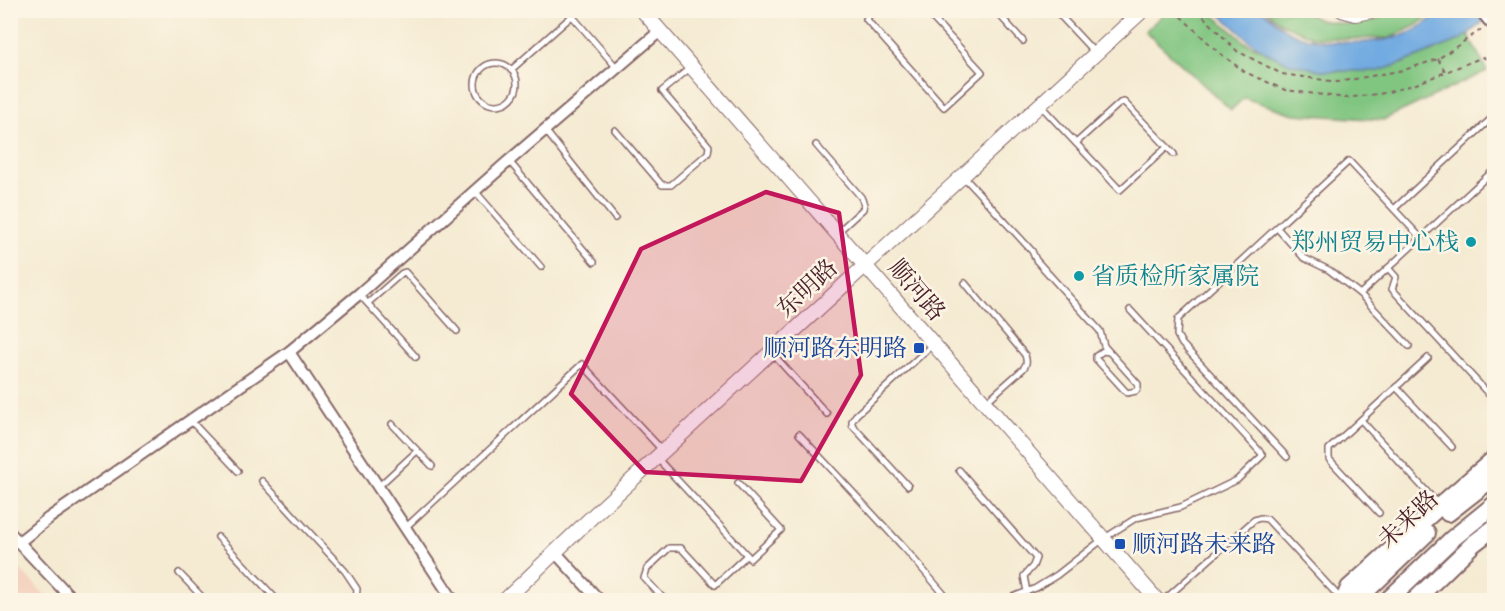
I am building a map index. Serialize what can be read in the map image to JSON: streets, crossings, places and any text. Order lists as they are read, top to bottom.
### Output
{
  "streets": {
    "main road": ["未来路"],
    "street": ["东明路", "顺河路"]
  },
  "crossings": [
    ["东明路", "顺河路"]
  ],
  "places": {
    "other": ["郑州贸易中心栈", "省质检所家属院"],
    "transit": ["顺河路东明路", "顺河路未来路"]
  }
}
